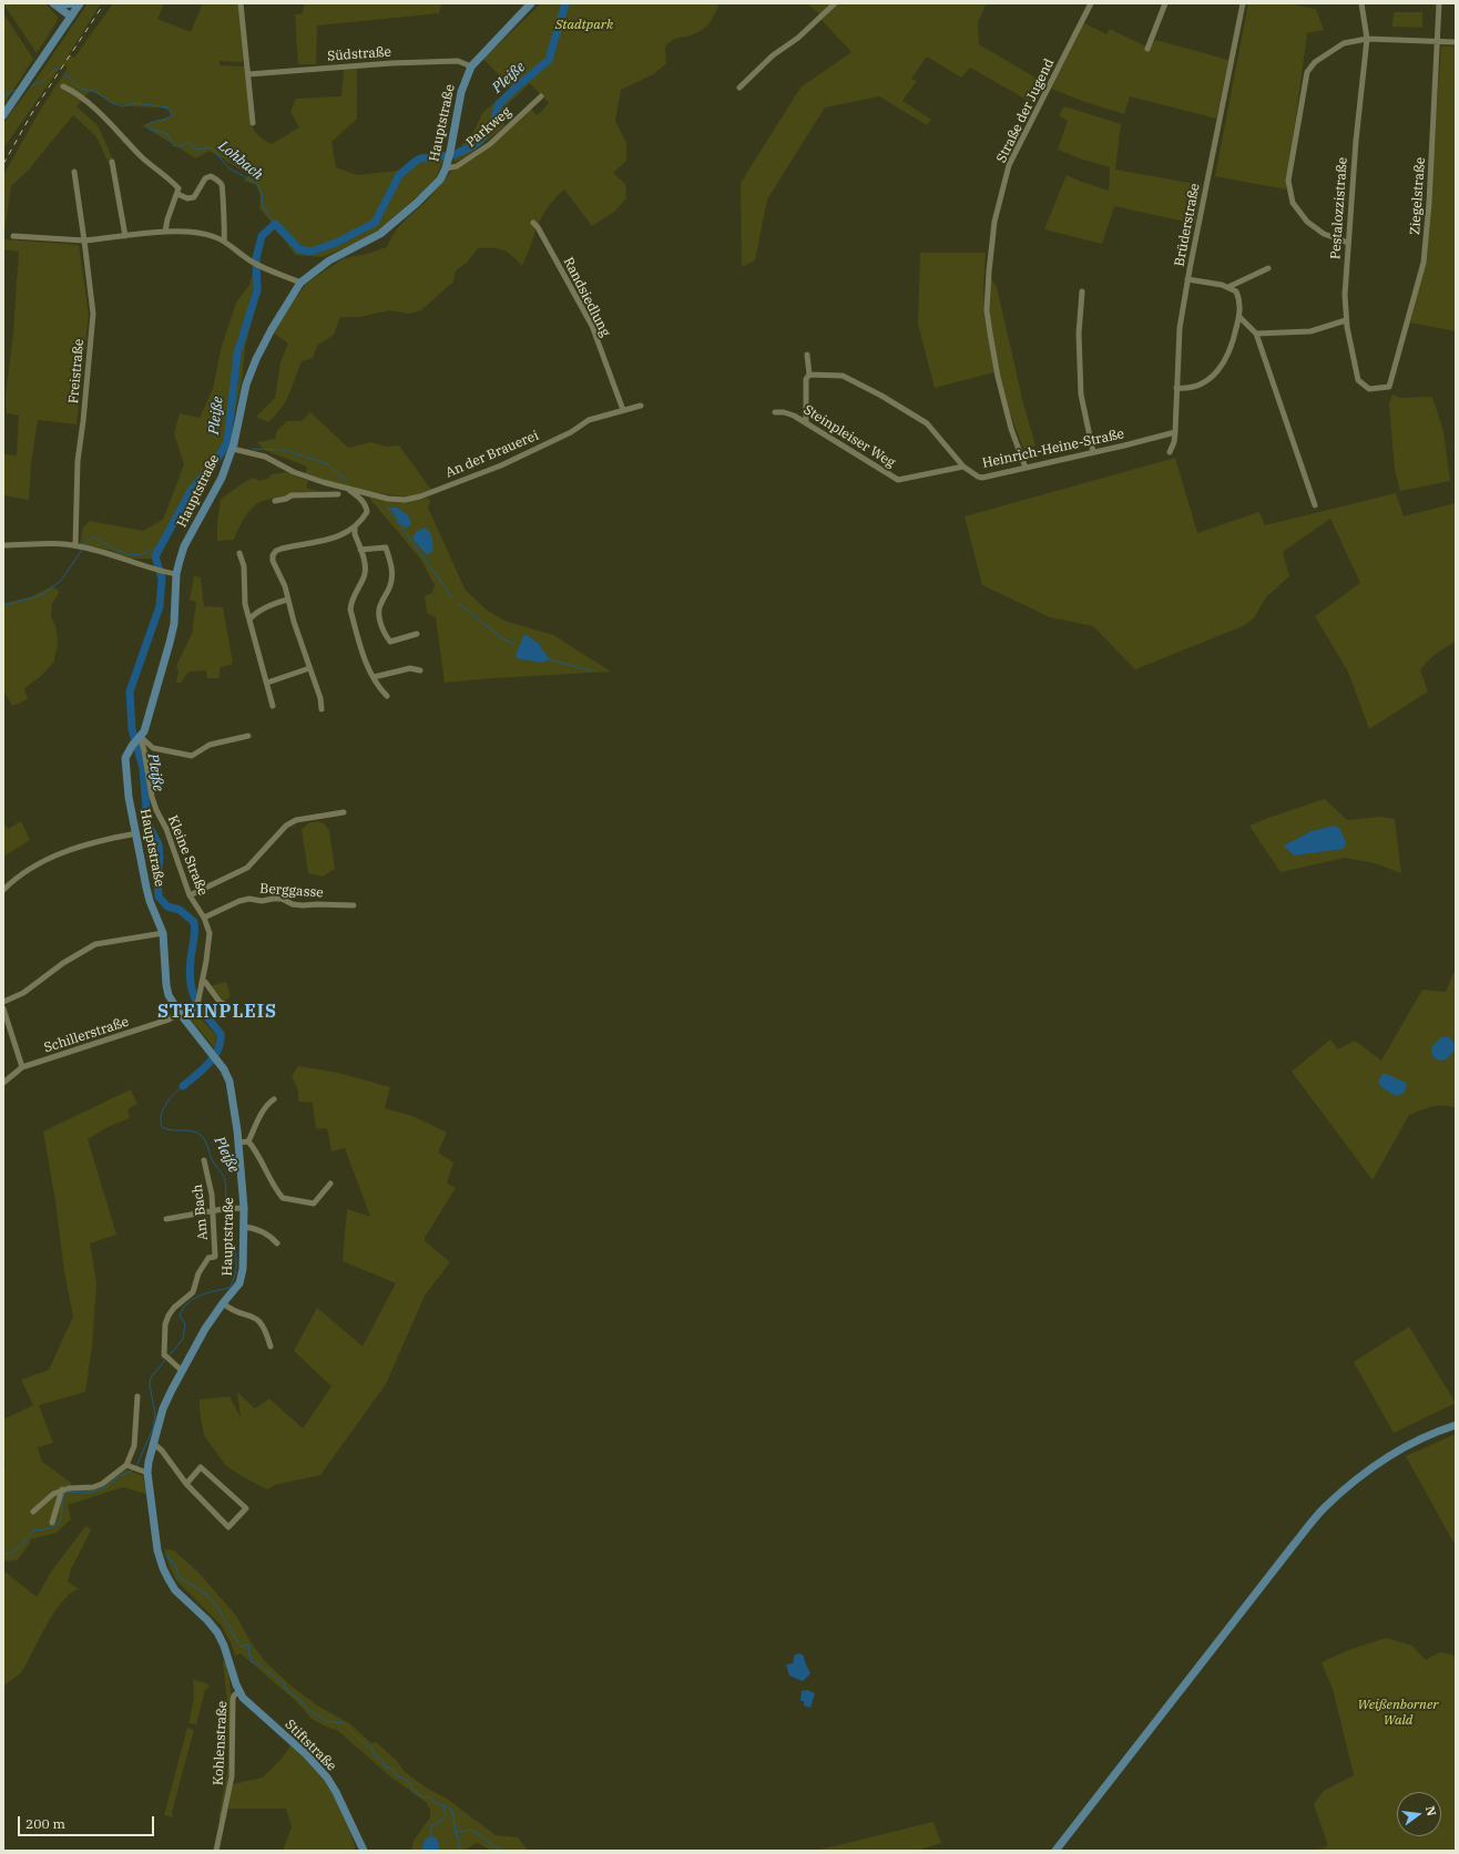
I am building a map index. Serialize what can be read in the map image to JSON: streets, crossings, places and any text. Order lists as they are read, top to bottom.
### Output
{
  "streets": {
    "main road": ["Hauptstraße", "Stiftstraße"],
    "street": [
      "Südstraße",
      "Straße der Jugend",
      "Parkweg",
      "Ziegelstraße",
      "Pestalozzistraße",
      "Brüderstraße",
      "Randsiedlung",
      "Freistraße",
      "Steinpleiser Weg",
      "Heinrich-Heine-Straße",
      "An der Brauerei",
      "Kleine Straße",
      "Berggasse",
      "Schillerstraße",
      "Am Bach",
      "Kohlenstraße"
    ]
  },
  "crossings": [
    ["Südstraße", "Hauptstraße"],
    ["Straße der Jugend", "Heinrich-Heine-Straße"],
    ["Hauptstraße", "Parkweg"],
    ["Hauptstraße", "An der Brauerei"],
    ["Hauptstraße", "Kleine Straße"],
    ["Hauptstraße", "Schillerstraße"],
    ["Hauptstraße", "Am Bach"],
    ["Hauptstraße", "Kohlenstraße"],
    ["Hauptstraße", "Stiftstraße"],
    ["Ziegelstraße", "Pestalozzistraße"],
    ["Brüderstraße", "Heinrich-Heine-Straße"],
    ["Randsiedlung", "An der Brauerei"],
    ["Steinpleiser Weg", "Heinrich-Heine-Straße"],
    ["Kleine Straße", "Berggasse"],
    ["Kleine Straße", "Schillerstraße"],
    ["Kohlenstraße", "Stiftstraße"]
  ],
  "districts": ["STEINPLEIS"],
  "water": ["Pleiße", "Lohbach"],
  "parks": ["Stadtpark", "Weißenborner Wald"],
  "scale_bar": "200 m",
  "north": "right"
}
